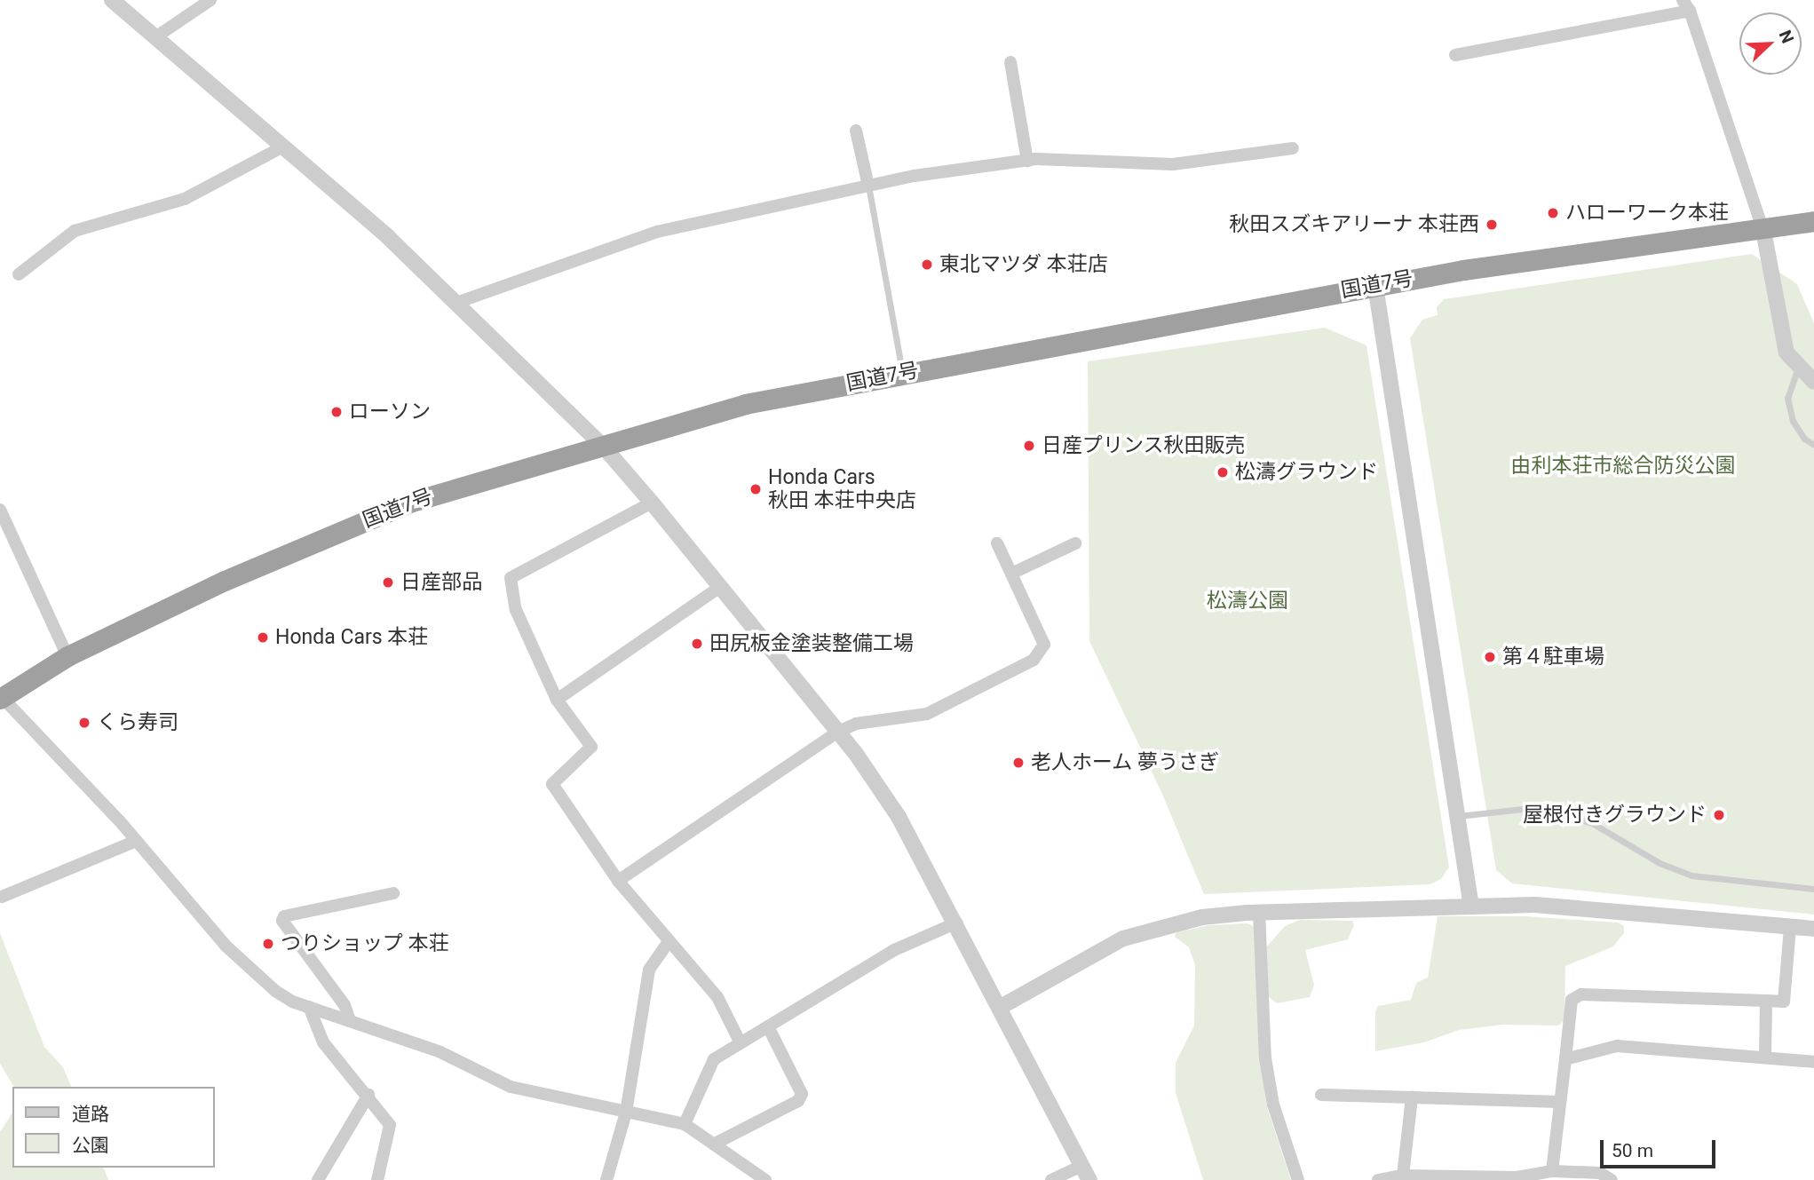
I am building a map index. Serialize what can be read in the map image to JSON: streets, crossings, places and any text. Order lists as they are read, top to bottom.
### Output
{
  "streets": {
    "highway": ["国道7号"]
  },
  "parks": ["由利本荘市総合防災公園", "松濤公園"],
  "places": [
    "ハローワーク本荘",
    "秋田スズキアリーナ 本荘西",
    "東北マツダ 本荘店",
    "ローソン",
    "日産プリンス秋田販売",
    "松濤グラウンド",
    "Honda Cars 秋田 本荘中央店",
    "日産部品",
    "Honda Cars 本荘",
    "田尻板金塗装整備工場",
    "第４駐車場",
    "くら寿司",
    "老人ホーム 夢うさぎ",
    "屋根付きグラウンド",
    "つりショップ 本荘"
  ],
  "legend": ["道路", "公園"],
  "scale_bar": "50 m",
  "north": "top right"
}
